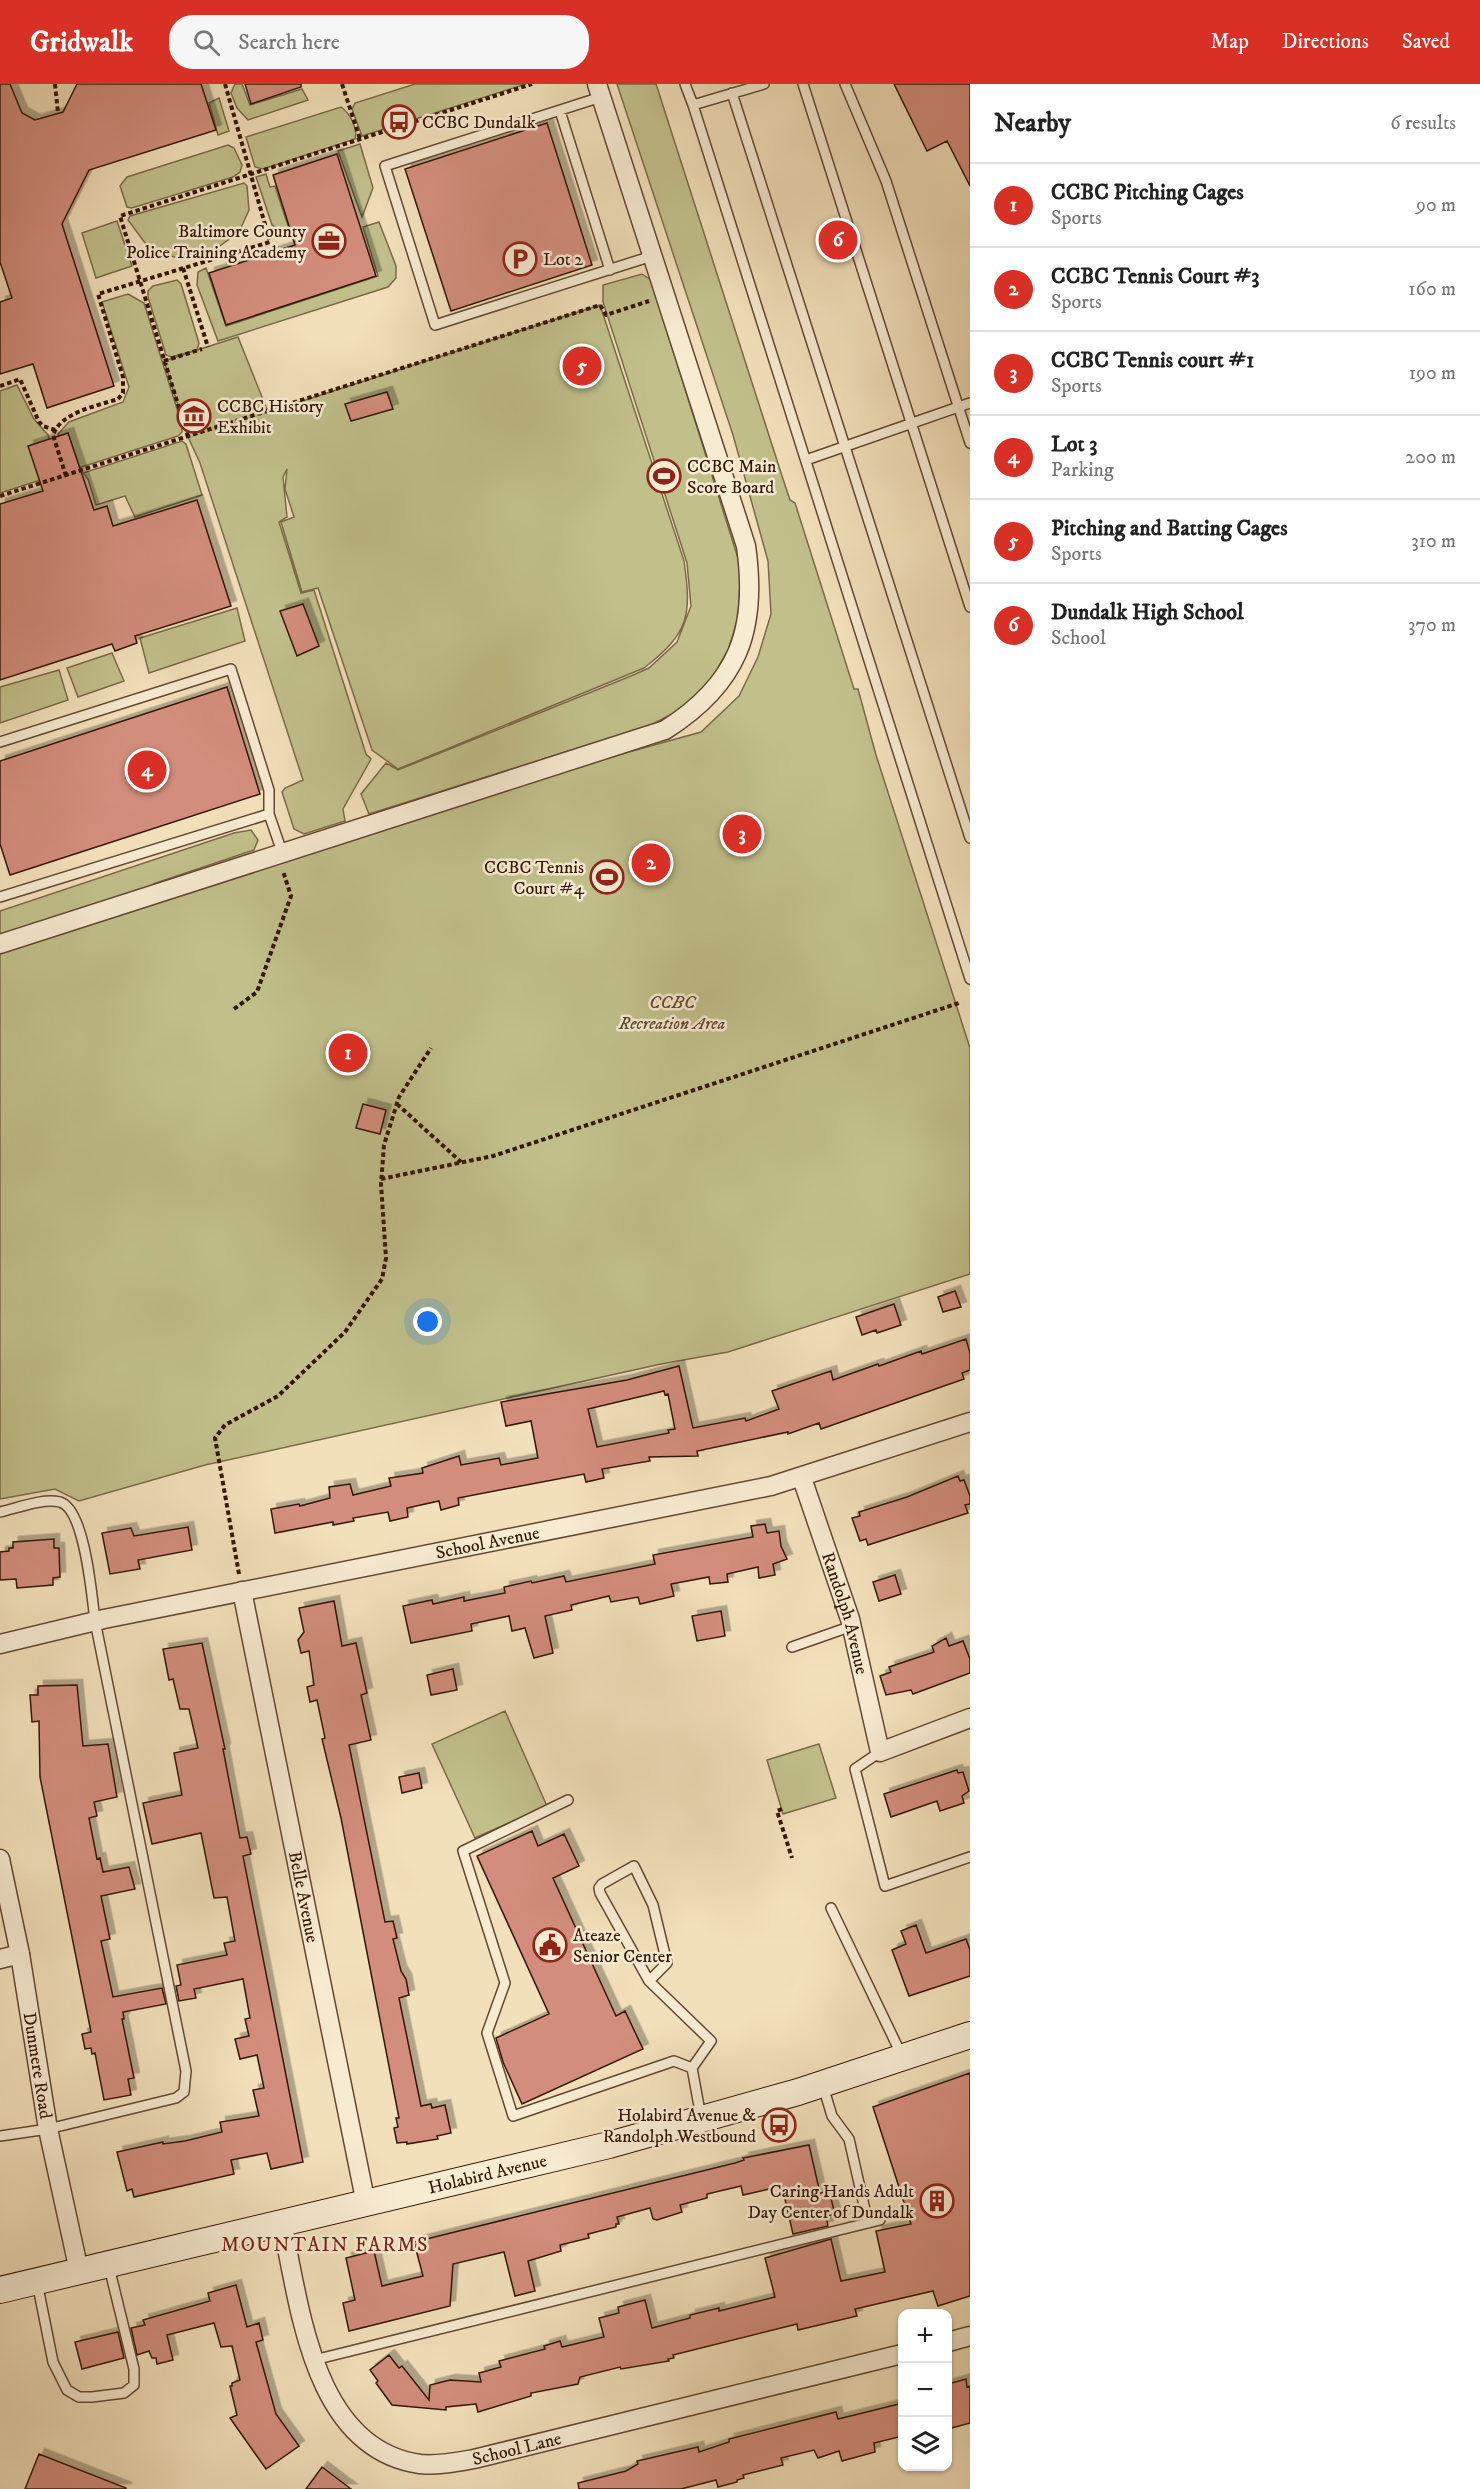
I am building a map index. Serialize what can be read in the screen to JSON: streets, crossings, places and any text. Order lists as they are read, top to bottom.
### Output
{
  "streets": {
    "main road": ["Holabird Avenue"],
    "street": [
      "School Avenue",
      "Randolph Avenue",
      "Belle Avenue",
      "Dunmere Road",
      "School Lane"
    ]
  },
  "crossings": [
    ["School Avenue", "Randolph Avenue"],
    ["School Avenue", "Belle Avenue"],
    ["Belle Avenue", "Holabird Avenue"],
    ["Dunmere Road", "Holabird Avenue"],
    ["Holabird Avenue", "School Lane"]
  ],
  "districts": ["MOUNTAIN FARMS"],
  "parks": ["CCBC Recreation Area"],
  "places": {
    "bus stop": ["CCBC Dundalk", "Holabird Avenue & Randolph Westbound"],
    "office": ["Baltimore County Police Training Academy"],
    "parking": ["Lot 2"],
    "museum": ["CCBC History Exhibit"],
    "sports": ["CCBC Main Score Board", "CCBC Tennis Court #4"],
    "public building": ["Ateaze Senior Center"],
    "building": ["Caring Hands Adult Day Center of Dundalk"]
  },
  "page": {
    "header": "Gridwalk",
    "search": "Search here",
    "nav": ["Map", "Directions", "Saved"],
    "heading": ["Nearby", "6 results"],
    "list": [
      {
        "mark": "1",
        "name": "CCBC Pitching Cages",
        "note": "Sports",
        "value": "90 m"
      },
      {
        "mark": "2",
        "name": "CCBC Tennis Court #3",
        "note": "Sports",
        "value": "160 m"
      },
      {
        "mark": "3",
        "name": "CCBC Tennis court #1",
        "note": "Sports",
        "value": "190 m"
      },
      {
        "mark": "4",
        "name": "Lot 3",
        "note": "Parking",
        "value": "200 m"
      },
      {
        "mark": "5",
        "name": "Pitching and Batting Cages",
        "note": "Sports",
        "value": "310 m"
      },
      {
        "mark": "6",
        "name": "Dundalk High School",
        "note": "School",
        "value": "370 m"
      }
    ],
    "pins": [
      "6",
      "5",
      "4",
      "3",
      "2",
      "1"
    ],
    "map_buttons": ["+", "−"]
  }
}
